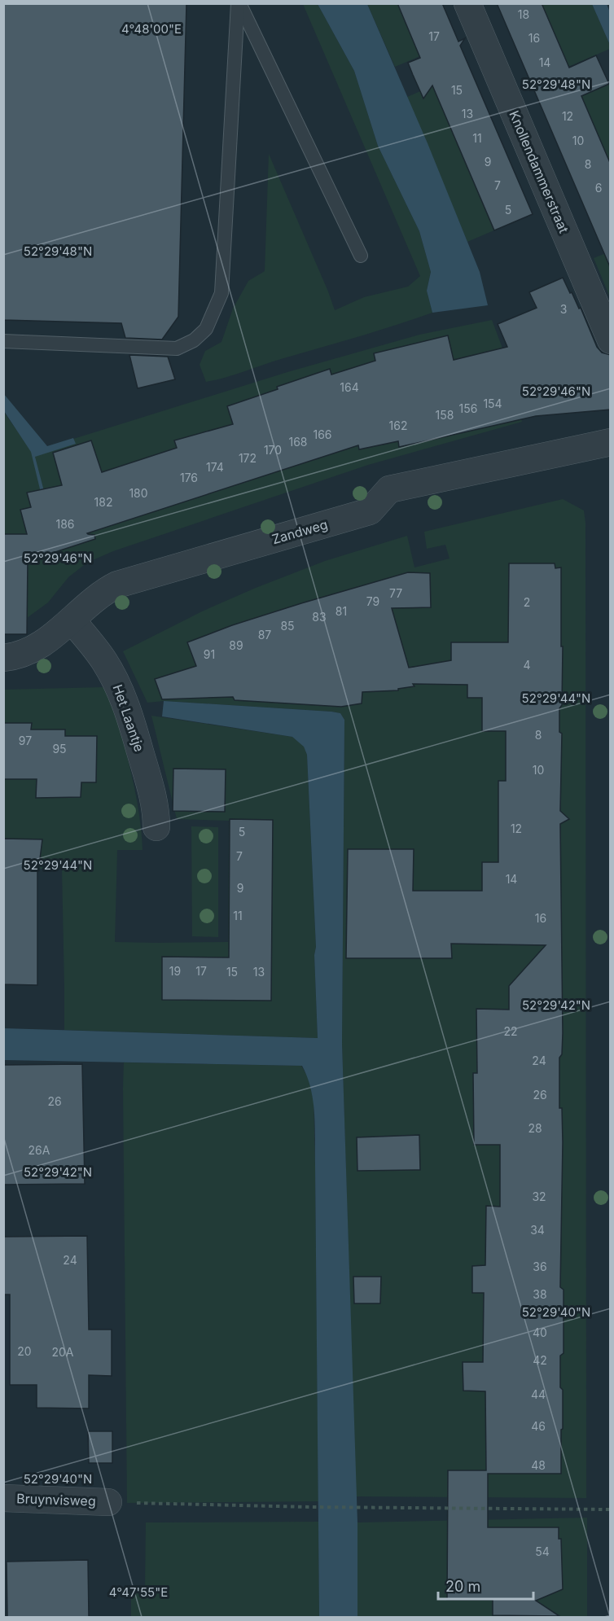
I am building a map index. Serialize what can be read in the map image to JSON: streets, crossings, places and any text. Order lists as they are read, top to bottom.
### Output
{
  "streets": {
    "street": [
      "Knollendammerstraat",
      "Zandweg",
      "Het Laantje",
      "Bruynvisweg"
    ]
  },
  "crossings": [
    ["Zandweg", "Het Laantje"]
  ],
  "house_numbers": [
    "18",
    "17",
    "16",
    "14",
    "15",
    "13",
    "12",
    "11",
    "10",
    "9",
    "8",
    "7",
    "6",
    "5",
    "3",
    "164",
    "154",
    "156",
    "158",
    "162",
    "166",
    "168",
    "170",
    "172",
    "174",
    "176",
    "180",
    "182",
    "186",
    "77",
    "79",
    "2",
    "81",
    "83",
    "85",
    "87",
    "89",
    "91",
    "4",
    "8",
    "97",
    "95",
    "10",
    "12",
    "5",
    "7",
    "14",
    "9",
    "11",
    "16",
    "19",
    "17",
    "15",
    "13",
    "22",
    "24",
    "26",
    "26",
    "28",
    "26A",
    "32",
    "34",
    "24",
    "36",
    "38",
    "40",
    "20",
    "20A",
    "42",
    "44",
    "46",
    "48",
    "54"
  ],
  "scale_bar": "20 m",
  "coordinates": [
    "4°48'00\"E",
    "52°29'48\"N",
    "52°29'46\"N",
    "52°29'44\"N",
    "52°29'42\"N",
    "52°29'40\"N",
    "4°47'55\"E"
  ]
}
